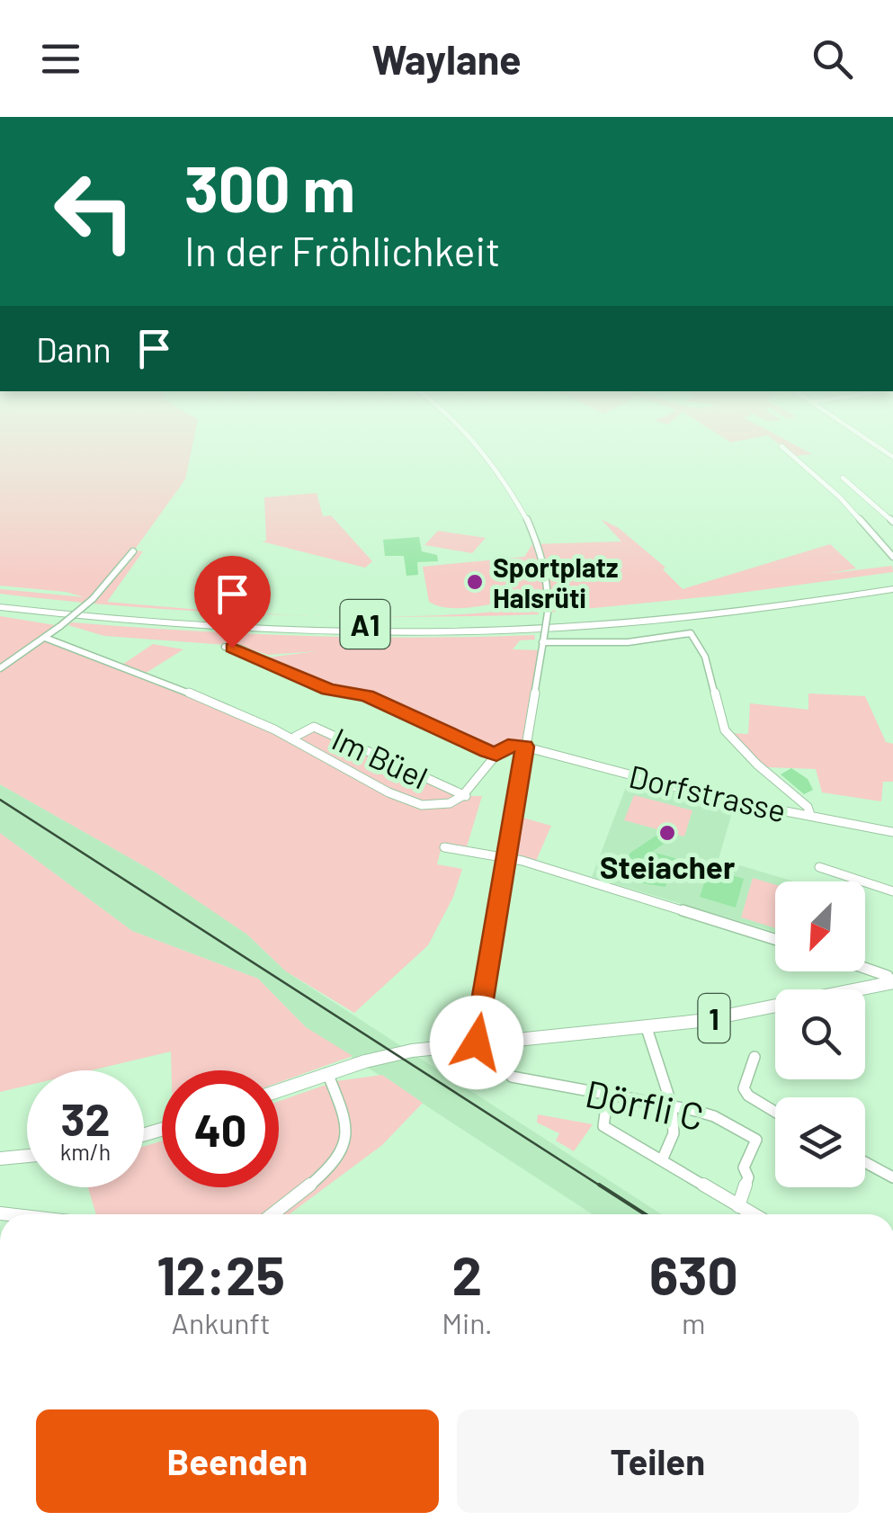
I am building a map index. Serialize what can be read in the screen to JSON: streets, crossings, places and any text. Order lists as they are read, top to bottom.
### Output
{
  "streets": {
    "highway": ["A1"],
    "main road": ["1"],
    "street": ["Im Büel", "Dorfstrasse", "Dörfli C"]
  },
  "places": ["Sportplatz Halsrüti", "Steiacher"],
  "north": "bottom left",
  "page": {
    "header": "Waylane",
    "turn": ["300 m", "In der Fröhlichkeit"],
    "then": "Dann",
    "speed": "32 km/h",
    "limit": "40",
    "eta": [
      "12:25",
      "Ankunft",
      "2",
      "Min.",
      "630",
      "m"
    ],
    "buttons": ["Beenden", "Teilen"]
  }
}
